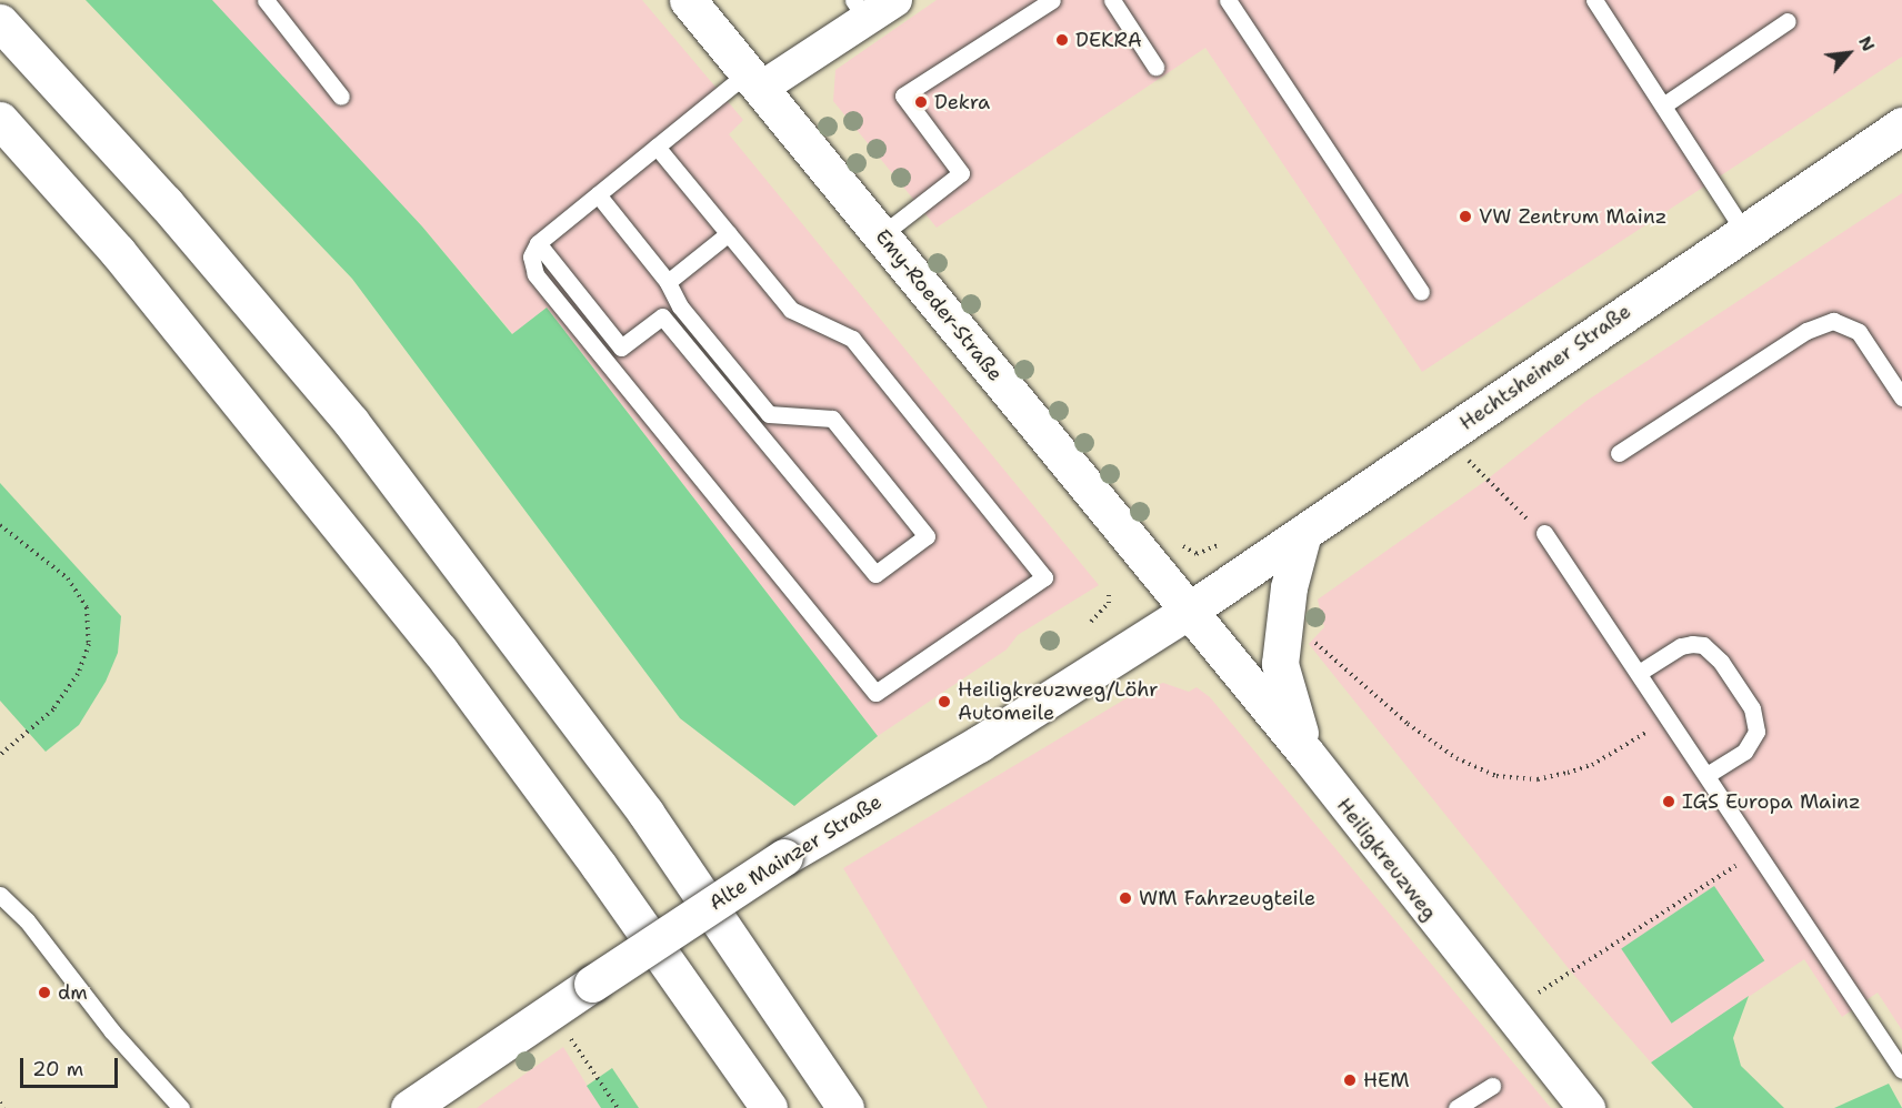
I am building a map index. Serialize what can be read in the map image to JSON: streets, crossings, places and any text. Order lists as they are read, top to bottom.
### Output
{
  "streets": {
    "main road": [
      "Emy-Roeder-Straße",
      "Hechtsheimer Straße",
      "Alte Mainzer Straße",
      "Heiligkreuzweg"
    ]
  },
  "crossings": [
    ["Emy-Roeder-Straße", "Hechtsheimer Straße"],
    ["Emy-Roeder-Straße", "Alte Mainzer Straße"],
    ["Emy-Roeder-Straße", "Heiligkreuzweg"],
    ["Hechtsheimer Straße", "Alte Mainzer Straße"],
    ["Hechtsheimer Straße", "Heiligkreuzweg"],
    ["Alte Mainzer Straße", "Heiligkreuzweg"]
  ],
  "places": [
    "DEKRA",
    "Dekra",
    "VW Zentrum Mainz",
    "Heiligkreuzweg/Löhr Automeile",
    "IGS Europa Mainz",
    "WM Fahrzeugteile",
    "dm",
    "HEM"
  ],
  "scale_bar": "20 m",
  "north": "top right"
}
